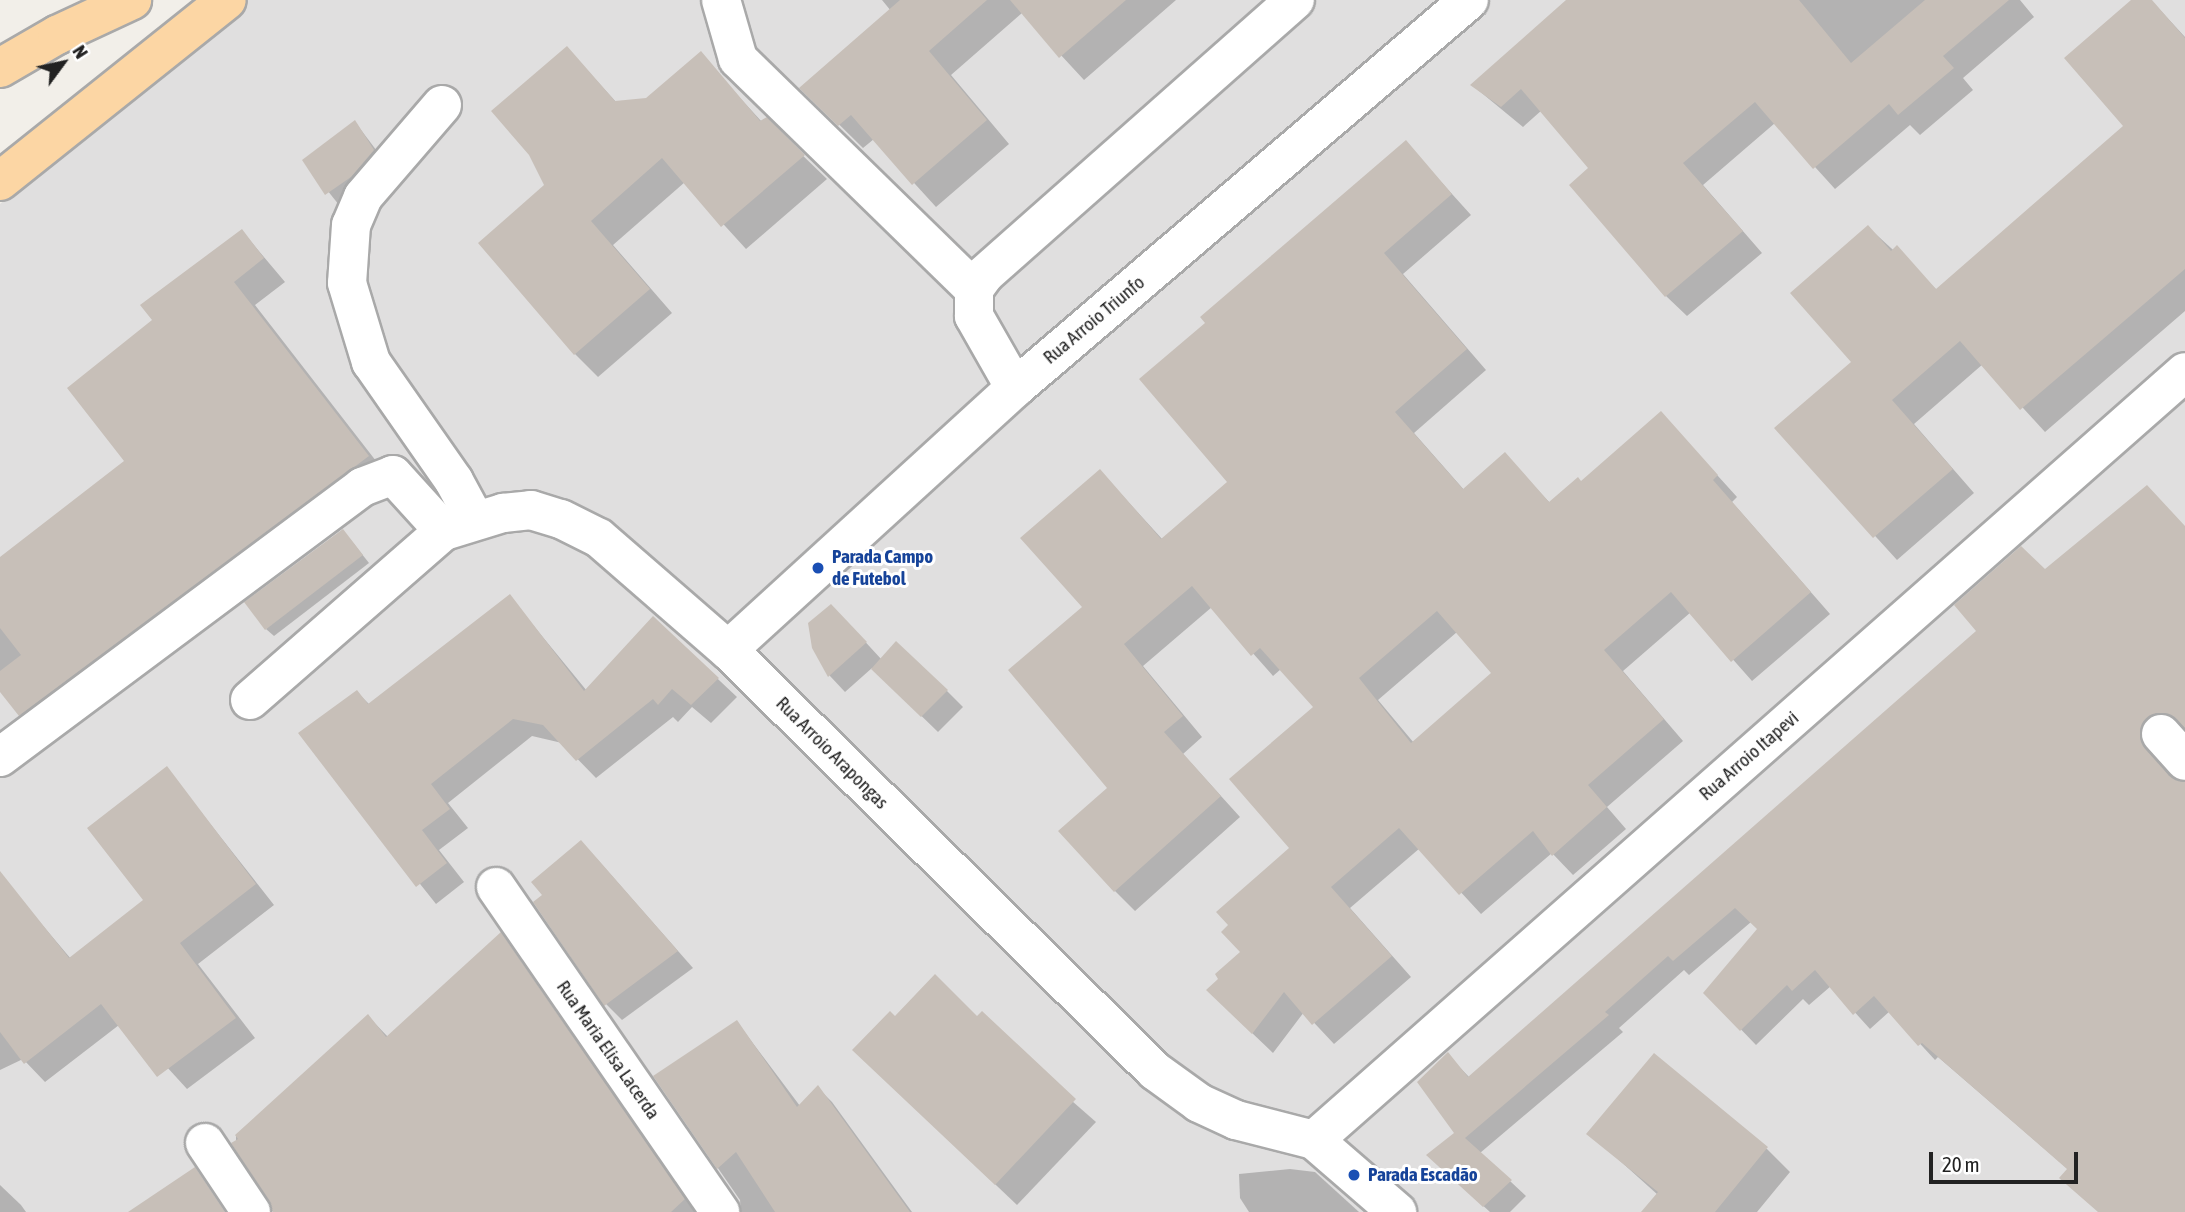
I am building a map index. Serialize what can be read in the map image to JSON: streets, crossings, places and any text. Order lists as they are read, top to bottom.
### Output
{
  "streets": {
    "street": [
      "Rua Arroio Triunfo",
      "Rua Arroio Arapongas",
      "Rua Arroio Itapevi",
      "Rua Maria Elisa Lacerda"
    ]
  },
  "crossings": [
    ["Rua Arroio Triunfo", "Rua Arroio Arapongas"],
    ["Rua Arroio Arapongas", "Rua Arroio Itapevi"]
  ],
  "places": ["Parada Campo de Futebol", "Parada Escadão"],
  "scale_bar": "20 m",
  "north": "top right"
}
